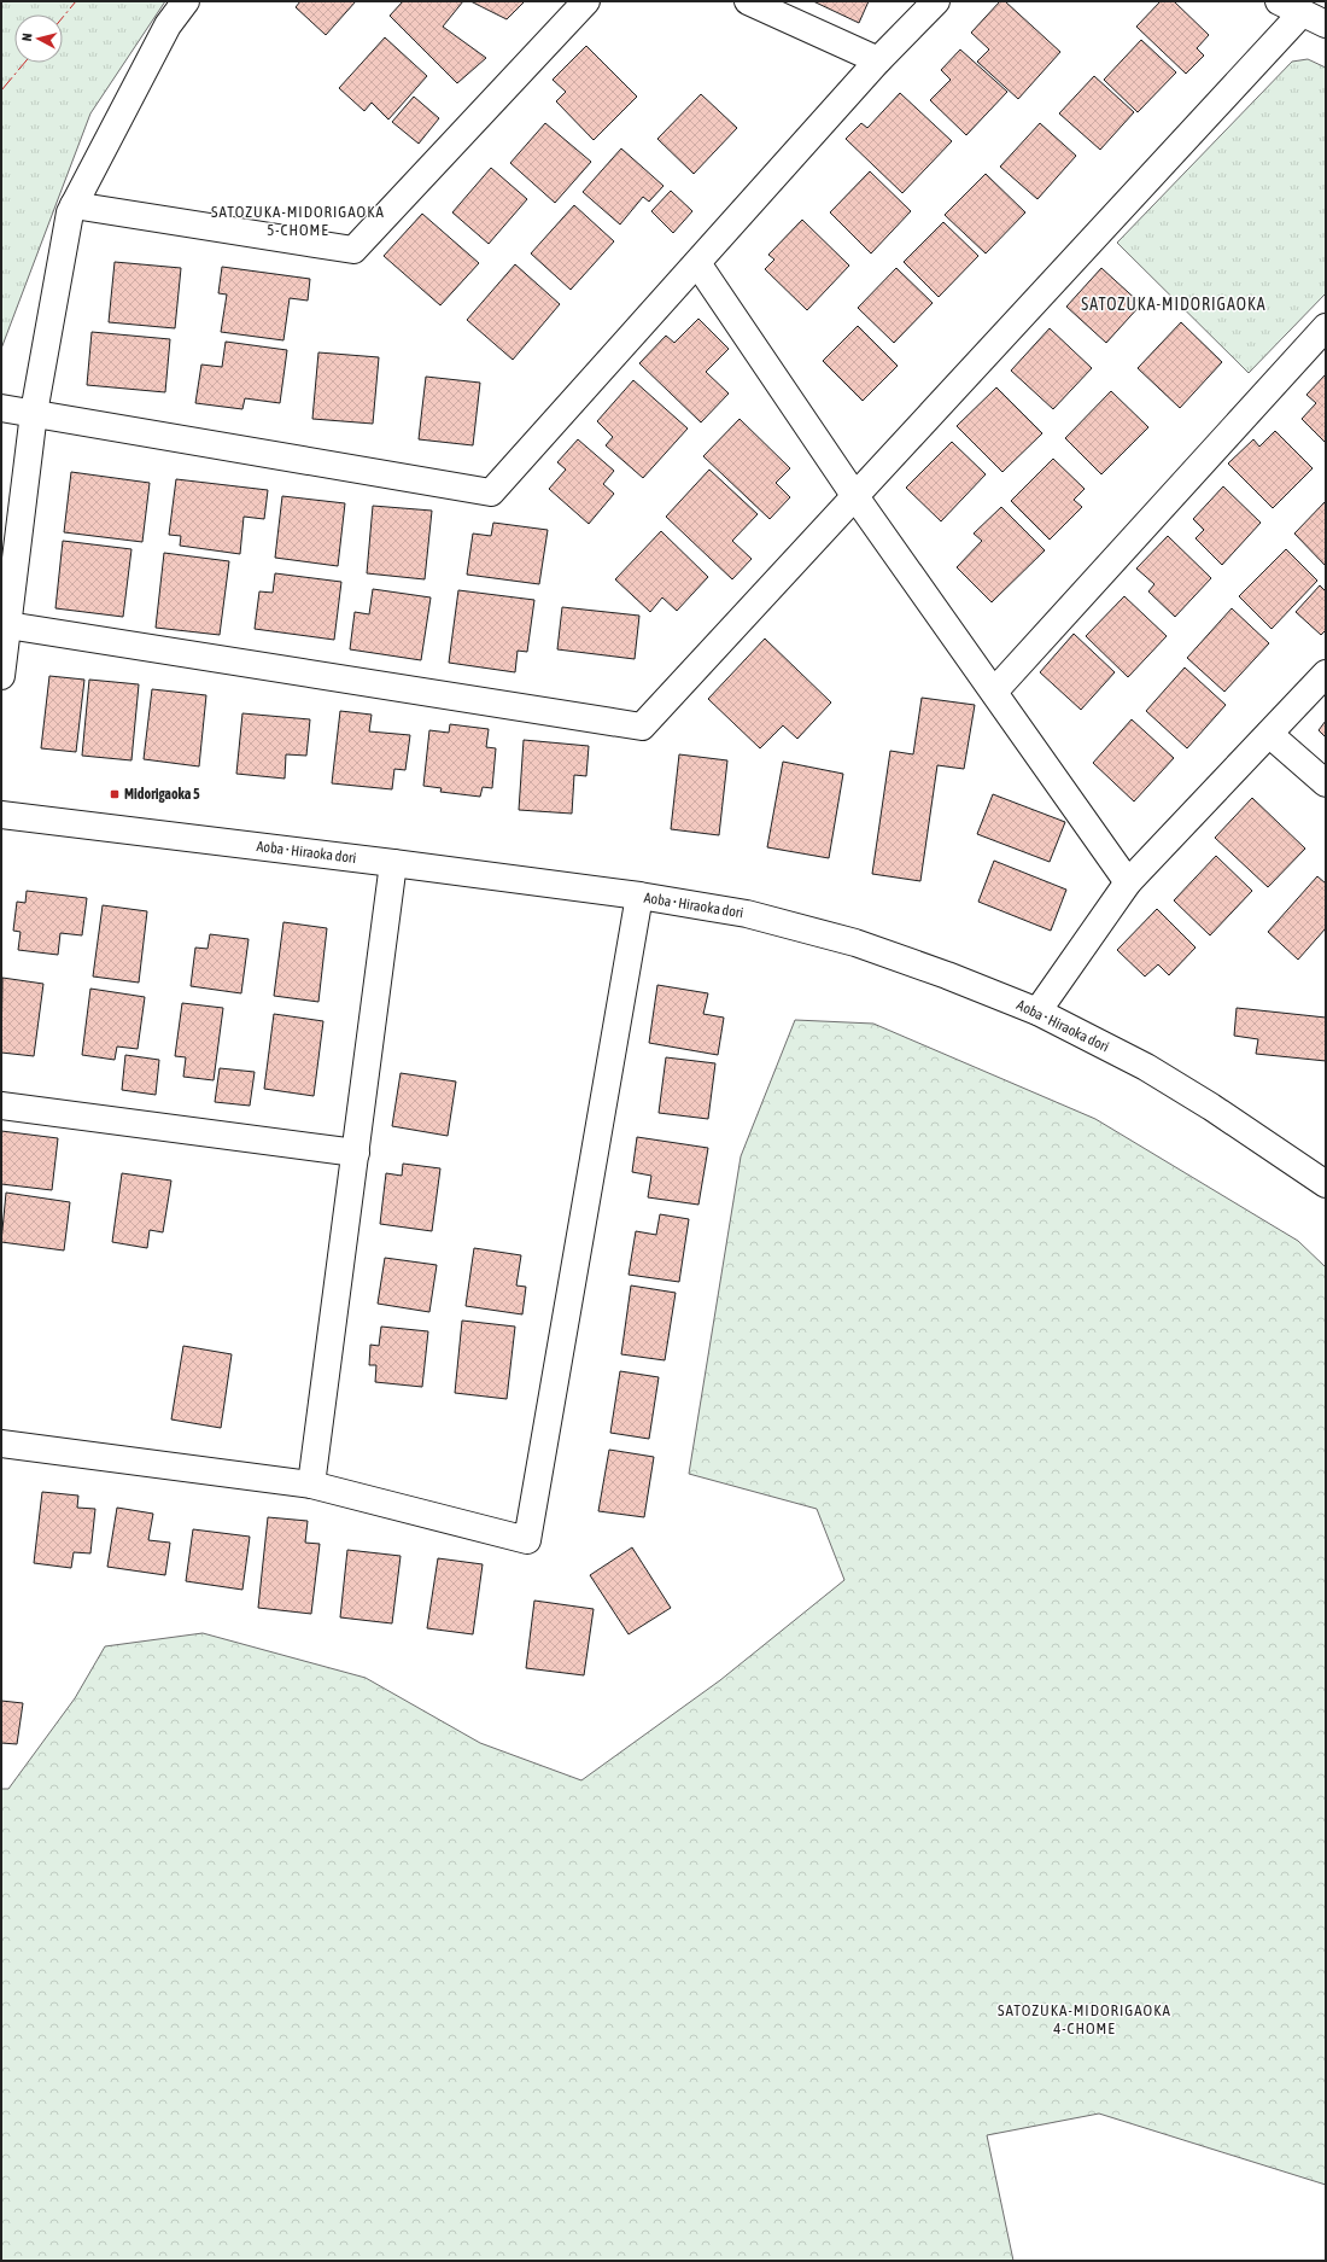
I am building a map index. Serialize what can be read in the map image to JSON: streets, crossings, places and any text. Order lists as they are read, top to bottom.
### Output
{
  "streets": {
    "street": ["Aoba･Hiraoka dori"]
  },
  "districts": ["SATOZUKA-MIDORIGAOKA 5-CHOME", "SATOZUKA-MIDORIGAOKA", "SATOZUKA-MIDORIGAOKA 4-CHOME"],
  "places": {
    "transit": ["Midorigaoka 5"]
  },
  "north": "left"
}
